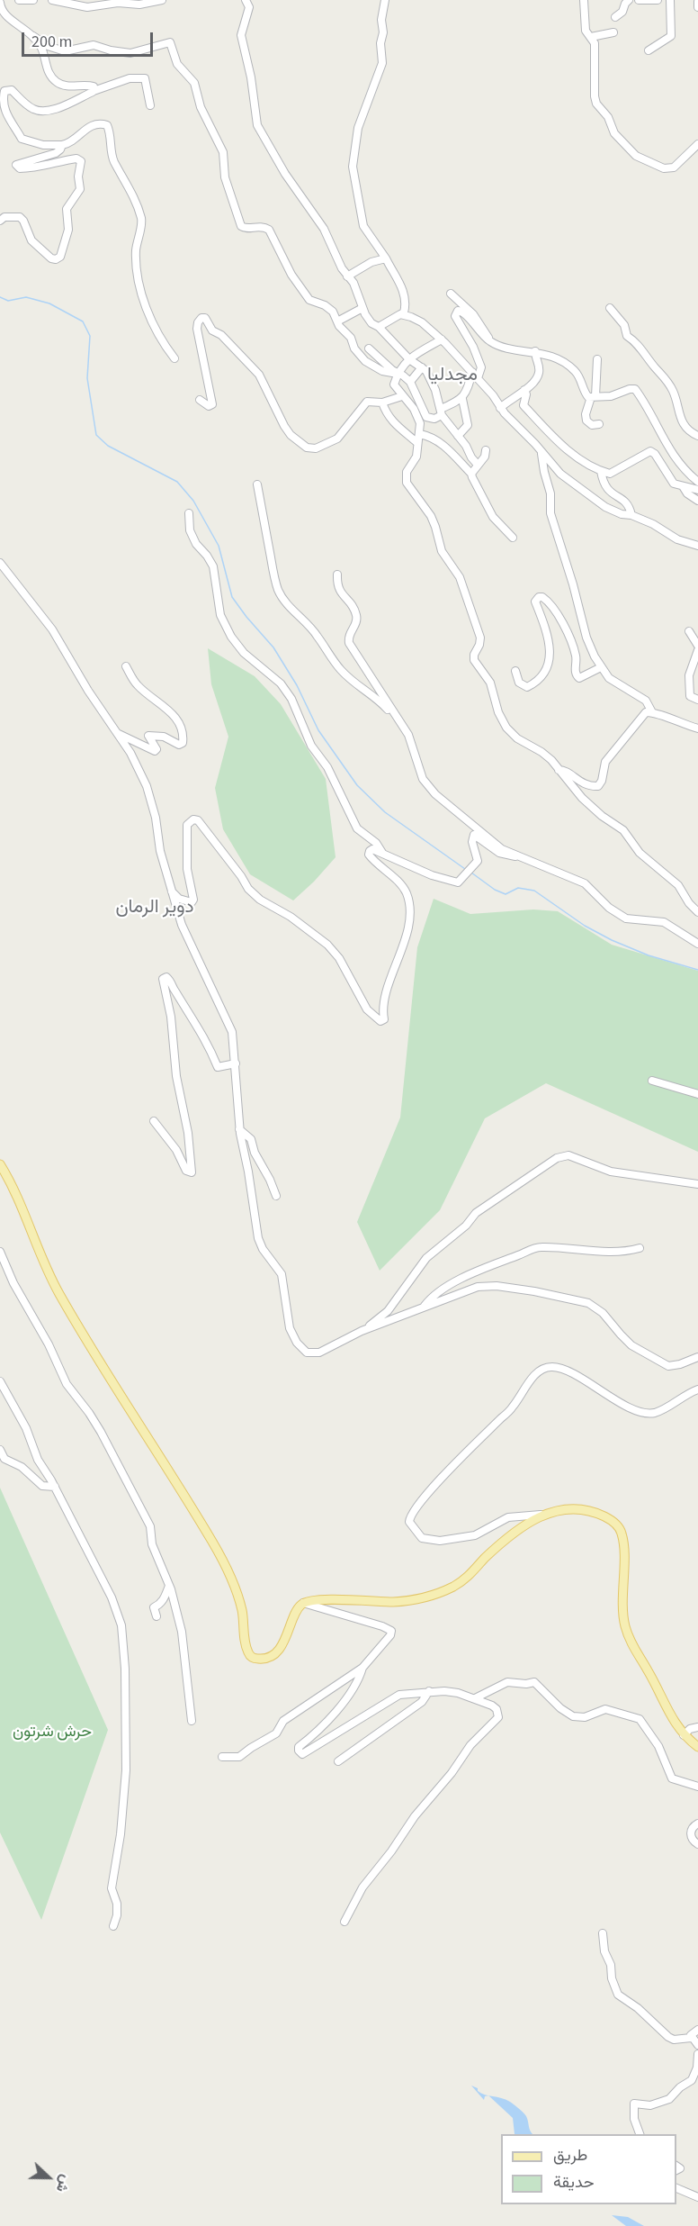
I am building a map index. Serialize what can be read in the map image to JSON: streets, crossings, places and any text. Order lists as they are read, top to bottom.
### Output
{
  "districts": ["مجدليا", "دوير الرمان"],
  "parks": ["حرش شرتون"],
  "legend": ["طريق", "حديقة"],
  "scale_bar": "200 m",
  "north": "right"
}
